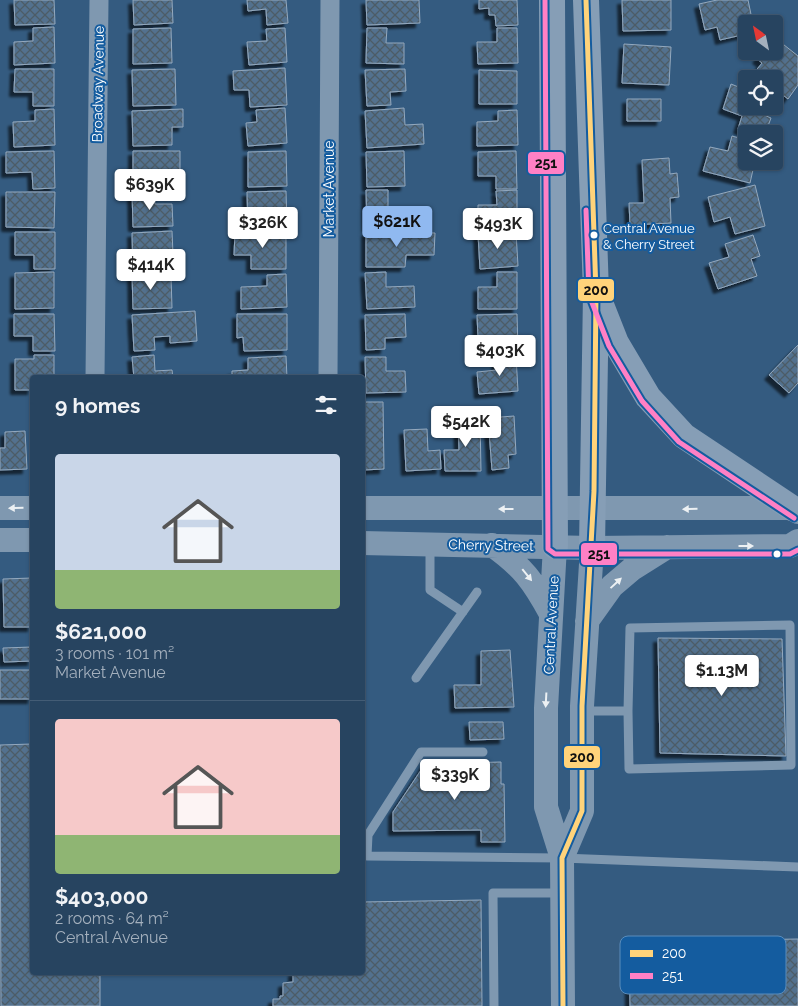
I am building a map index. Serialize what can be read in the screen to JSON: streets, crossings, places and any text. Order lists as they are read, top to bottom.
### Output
{
  "streets": {
    "main road": ["Central Avenue"],
    "street": ["Broadway Avenue", "Market Avenue", "Cherry Street"]
  },
  "crossings": [
    ["Cherry Street", "Central Avenue"]
  ],
  "places": ["Central Avenue & Cherry Street"],
  "lines": ["transit line 200", "transit line 251"],
  "legend": ["200", "251"],
  "north": "top left",
  "page": {
    "price": [
      "$639K",
      "$621K",
      "$326K",
      "$493K",
      "$414K",
      "$403K",
      "$542K",
      "$1.13M",
      "$339K"
    ],
    "heading": "9 homes",
    "list": [
      {
        "name": "$621,000",
        "note": "3 rooms · 101 m² · Market Avenue"
      },
      {
        "name": "$403,000",
        "note": "2 rooms · 64 m² · Central Avenue"
      }
    ]
  }
}
